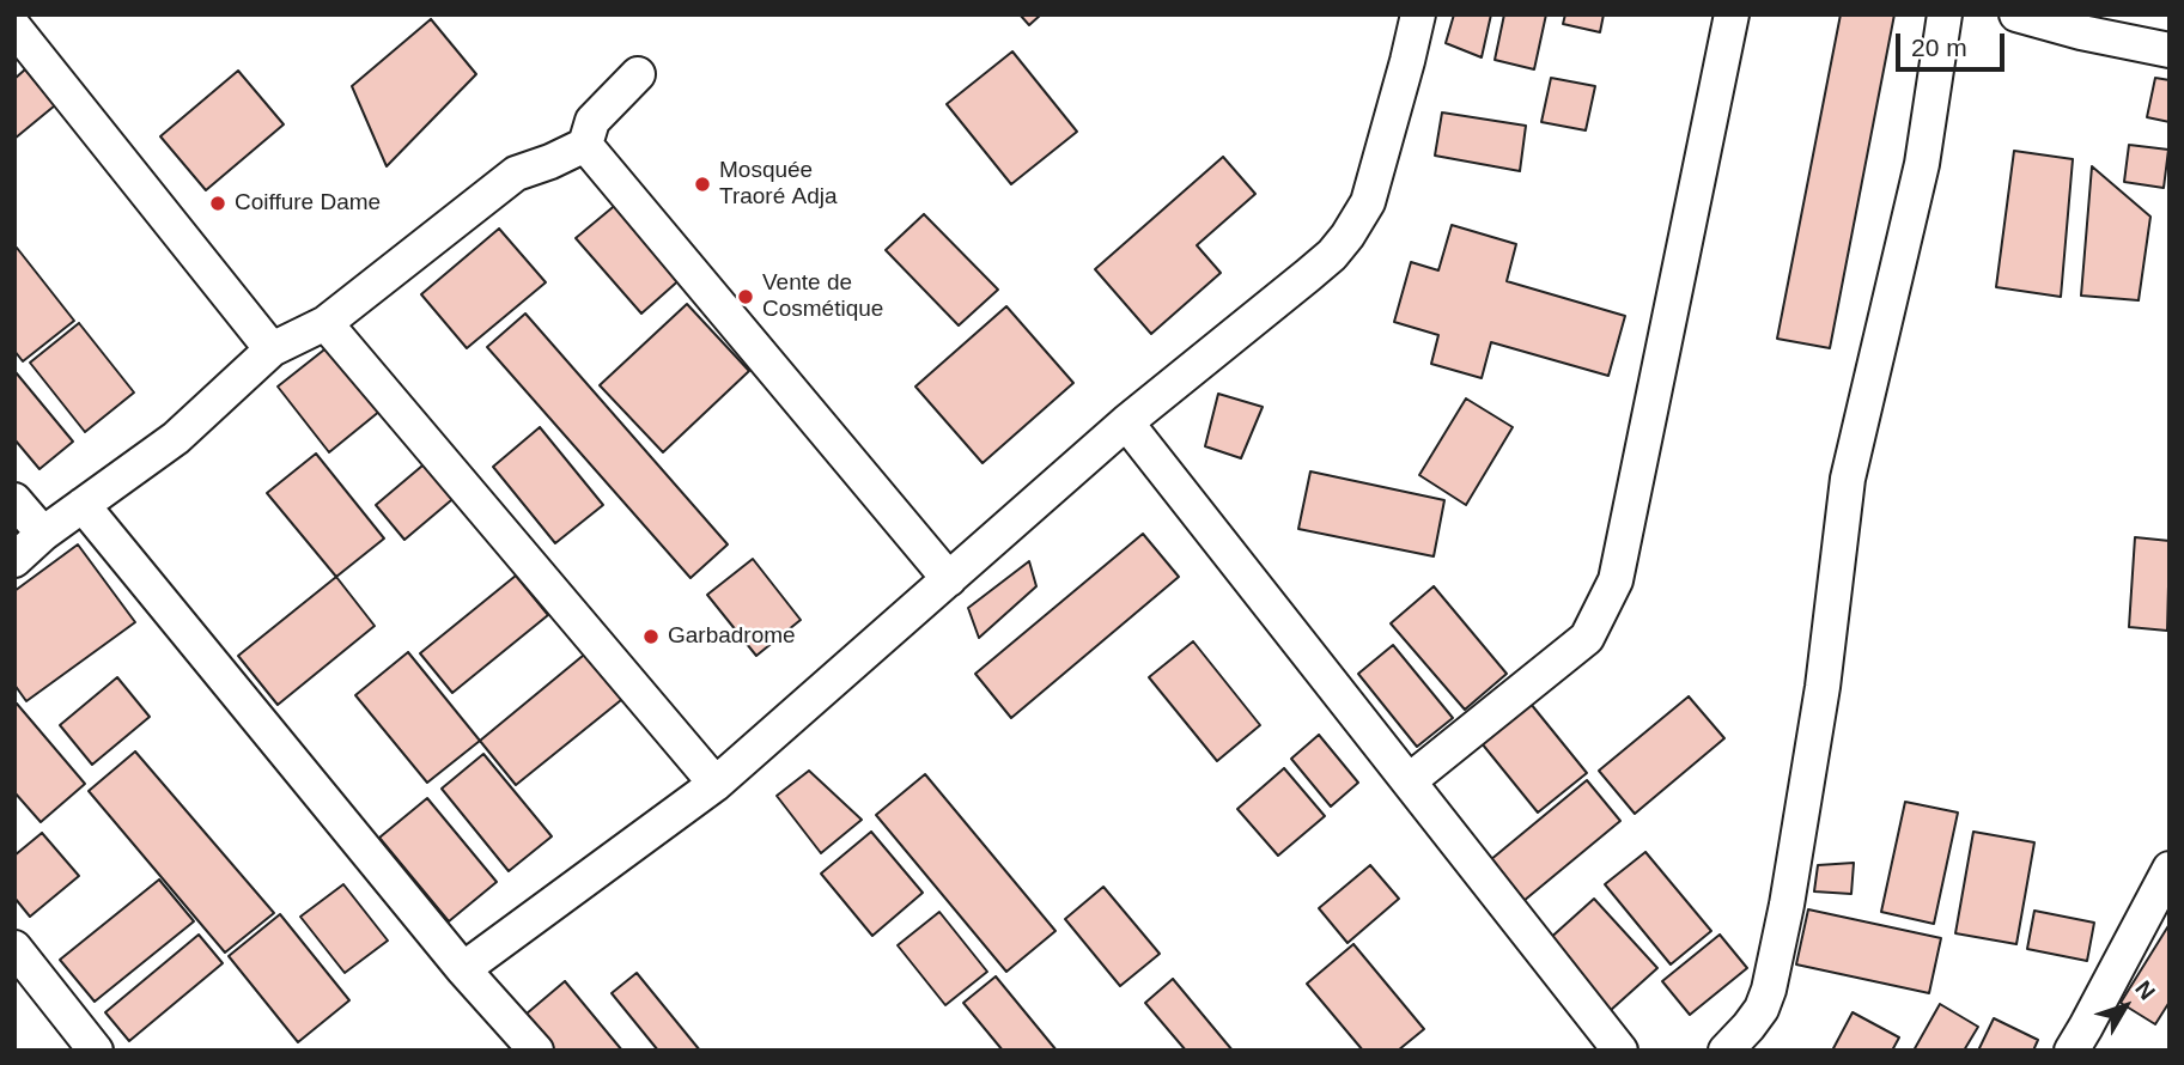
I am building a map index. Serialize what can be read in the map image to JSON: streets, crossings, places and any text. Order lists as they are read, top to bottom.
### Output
{
  "places": [
    "Mosquée Traoré Adja",
    "Coiffure Dame",
    "Vente de Cosmétique",
    "Garbadrome"
  ],
  "scale_bar": "20 m",
  "north": "top right"
}
